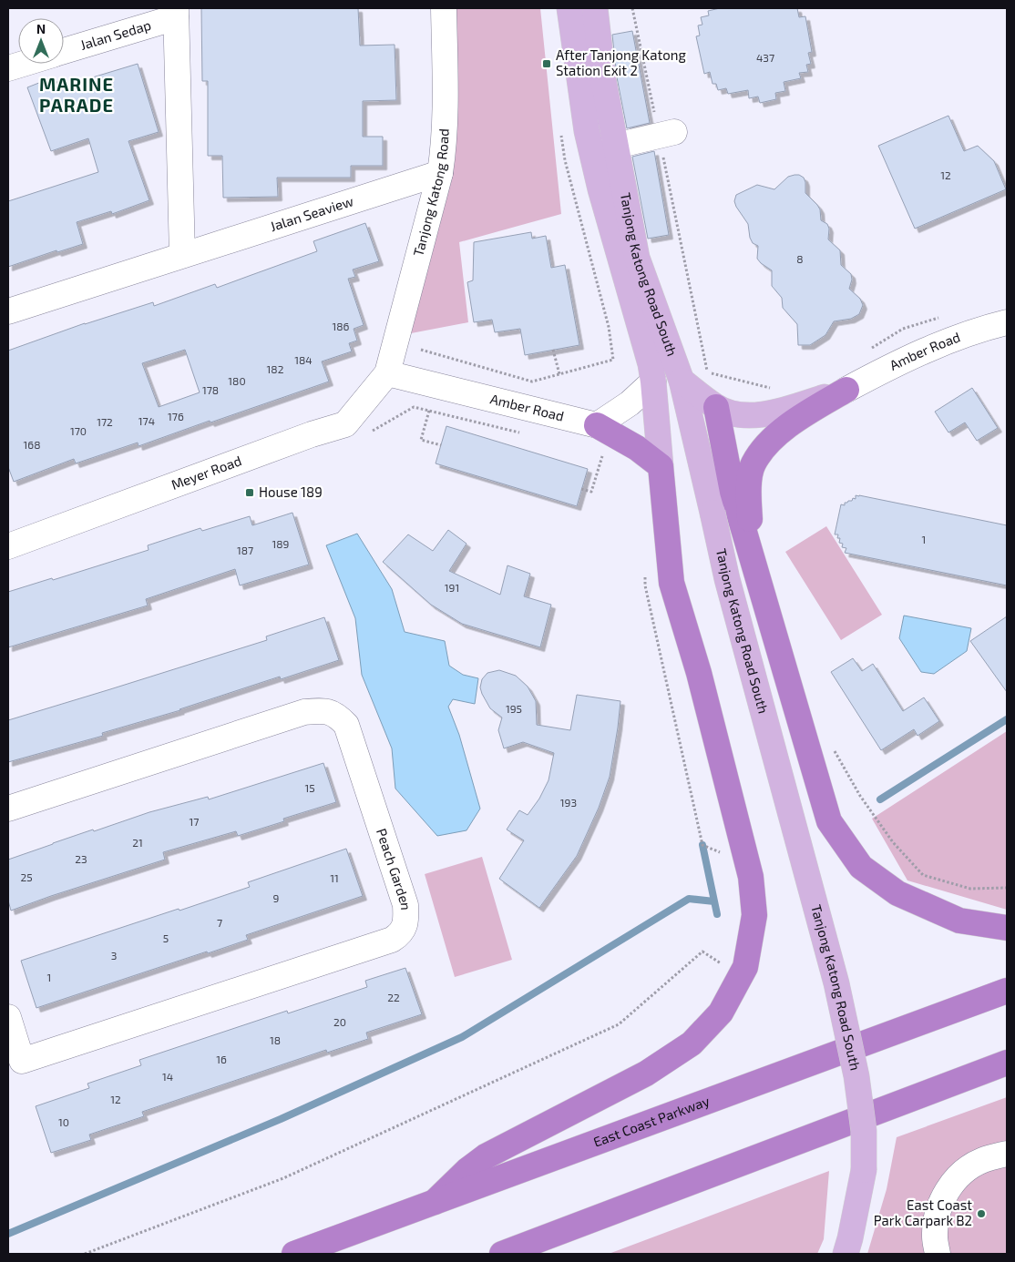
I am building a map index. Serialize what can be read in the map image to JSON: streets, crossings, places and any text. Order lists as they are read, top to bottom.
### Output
{
  "streets": {
    "highway": ["East Coast Parkway"],
    "main road": ["Tanjong Katong Road South"],
    "street": [
      "Jalan Sedap",
      "Tanjong Katong Road",
      "Jalan Seaview",
      "Amber Road",
      "Meyer Road",
      "Peach Garden"
    ]
  },
  "crossings": [
    ["Tanjong Katong Road", "Jalan Seaview"],
    ["Tanjong Katong Road", "Amber Road"],
    ["Tanjong Katong Road", "Meyer Road"],
    ["Amber Road", "Meyer Road"]
  ],
  "districts": ["MARINE PARADE"],
  "places": {
    "transit": ["After Tanjong Katong Station Exit 2", "House 189"],
    "other": ["East Coast Park Carpark B2"]
  },
  "house_numbers": [
    "437",
    "12",
    "8",
    "186",
    "184",
    "182",
    "180",
    "178",
    "176",
    "174",
    "172",
    "170",
    "168",
    "1",
    "189",
    "187",
    "191",
    "195",
    "15",
    "193",
    "17",
    "21",
    "23",
    "25",
    "11",
    "9",
    "7",
    "5",
    "3",
    "1",
    "22",
    "20",
    "18",
    "16",
    "14",
    "12",
    "10"
  ],
  "north": "top"
}
